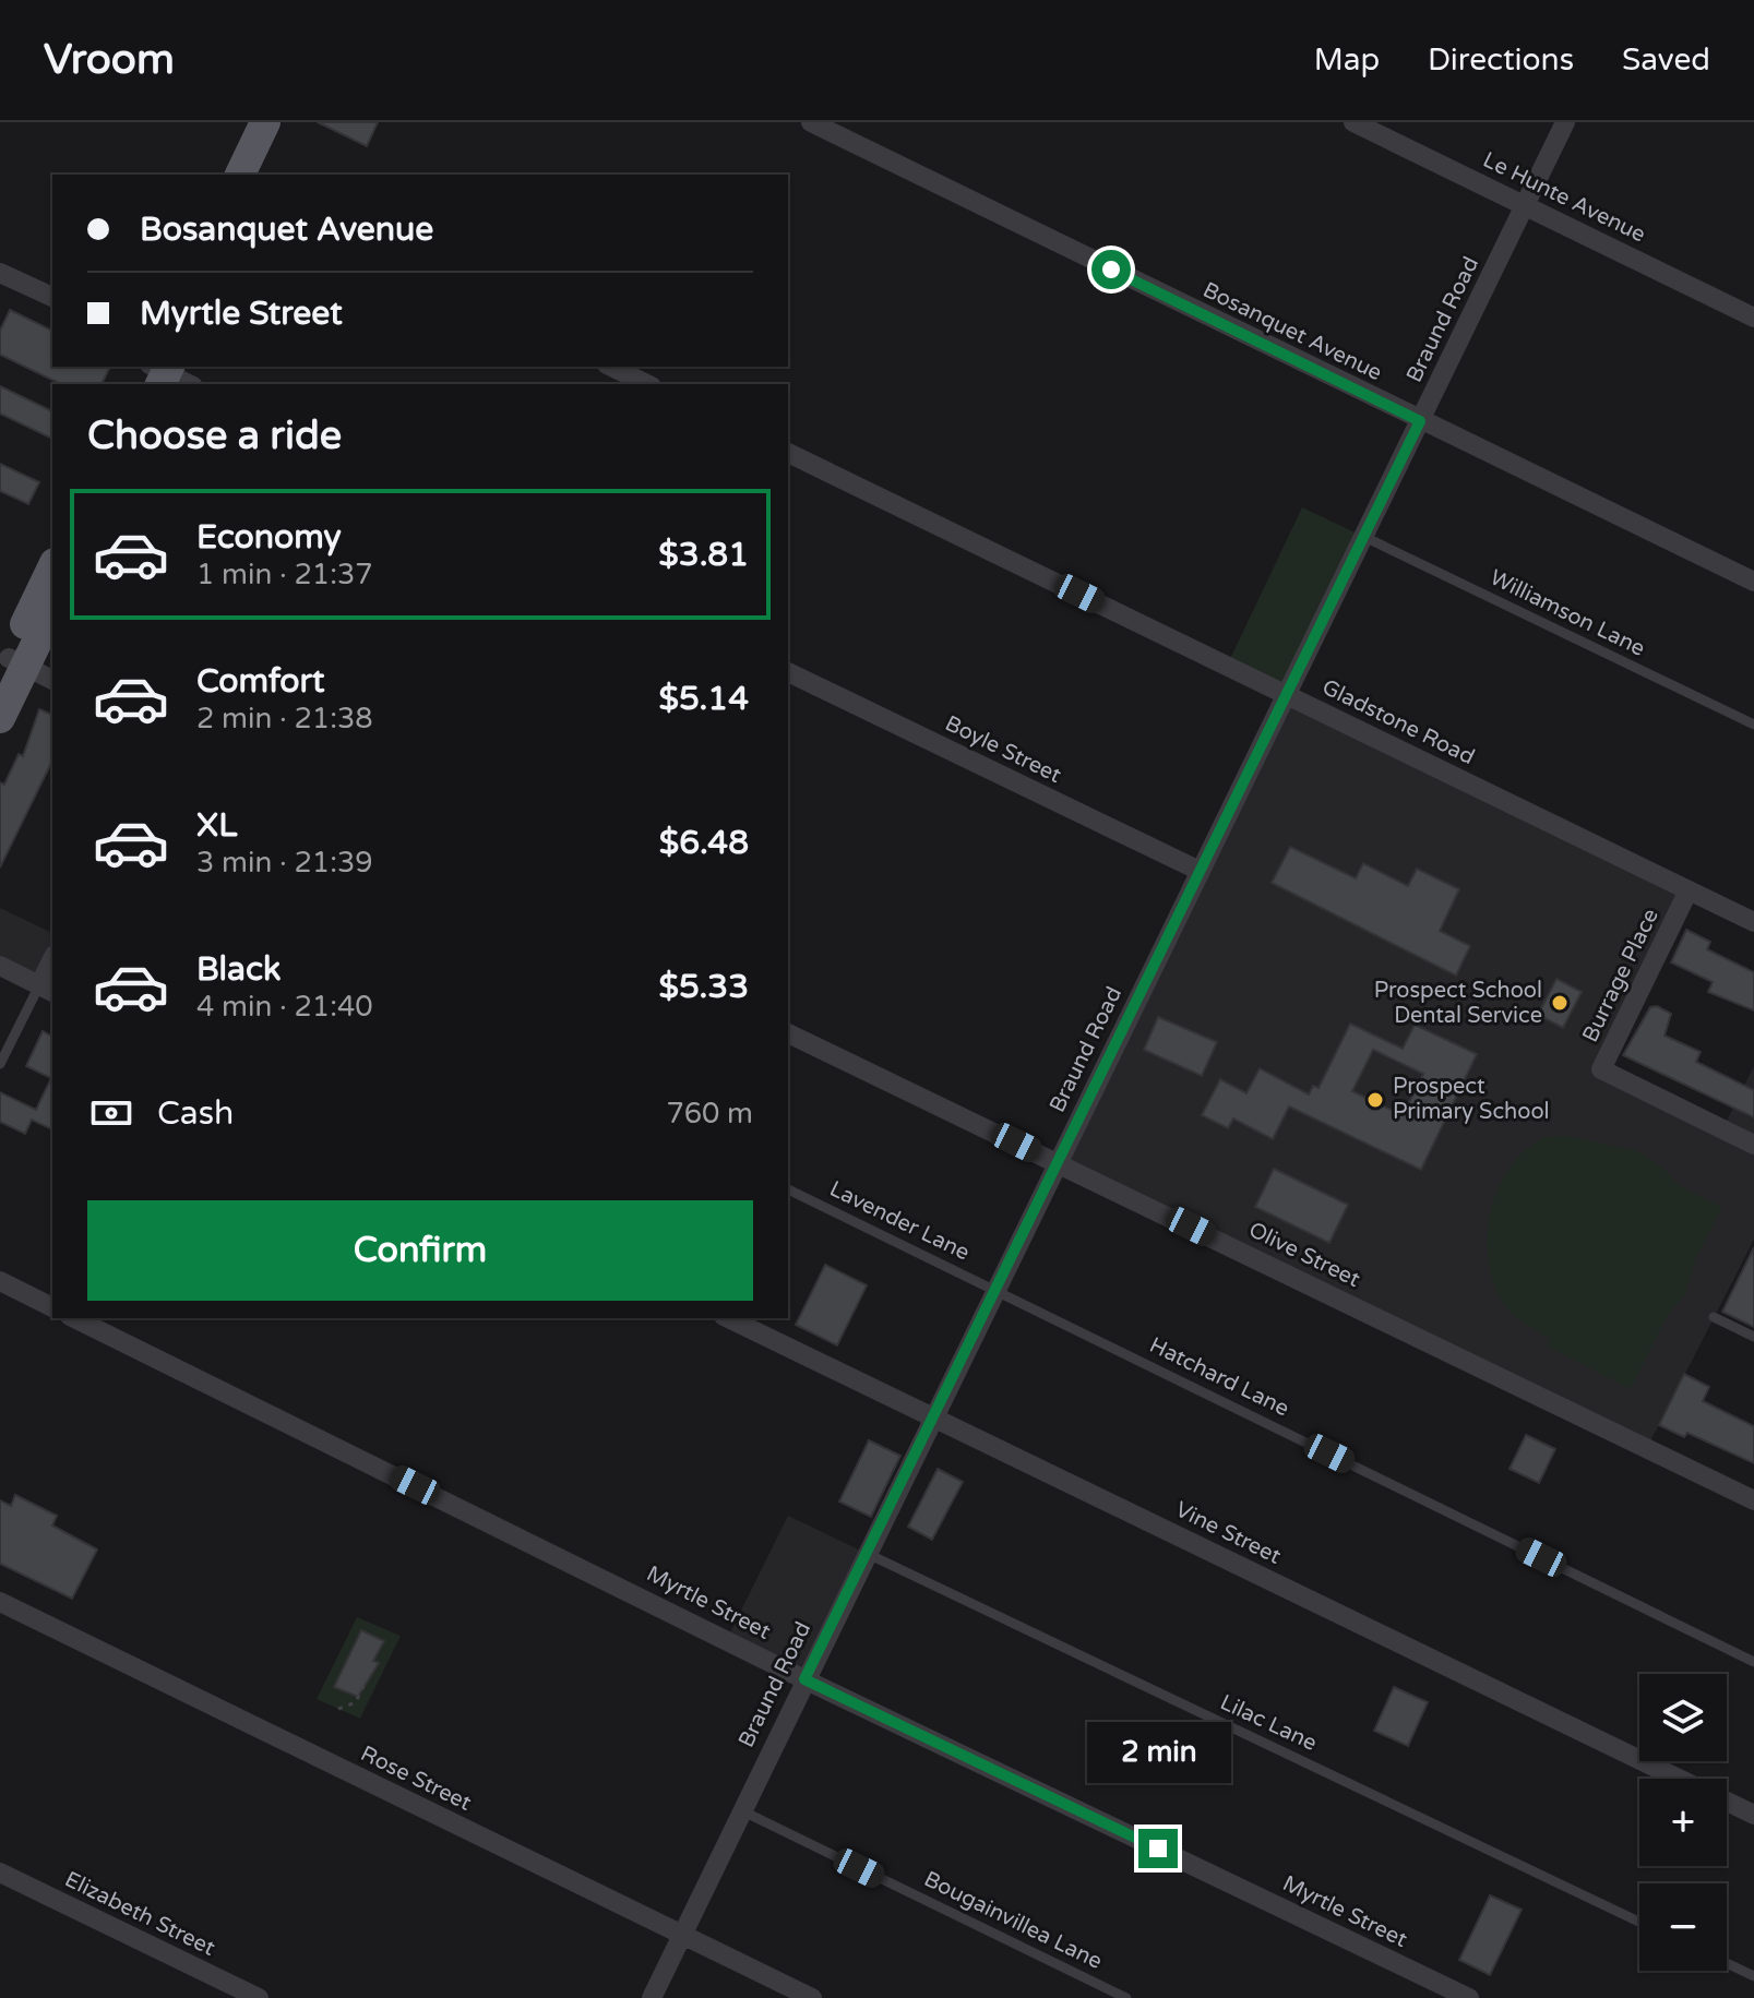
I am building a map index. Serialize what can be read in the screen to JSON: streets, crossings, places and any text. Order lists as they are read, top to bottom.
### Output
{
  "streets": {
    "street": [
      "Le Hunte Avenue",
      "Braund Road",
      "Bosanquet Avenue",
      "Gladstone Road",
      "Boyle Street",
      "Burrage Place",
      "Olive Street",
      "Vine Street",
      "Myrtle Street",
      "Rose Street",
      "Elizabeth Street"
    ],
    "lane": [
      "Williamson Lane",
      "Lavender Lane",
      "Hatchard Lane",
      "Lilac Lane",
      "Bougainvillea Lane"
    ]
  },
  "crossings": [
    ["Le Hunte Avenue", "Braund Road"],
    ["Braund Road", "Bosanquet Avenue"],
    ["Braund Road", "Williamson Lane"],
    ["Braund Road", "Gladstone Road"],
    ["Braund Road", "Boyle Street"],
    ["Braund Road", "Lavender Lane"],
    ["Braund Road", "Olive Street"],
    ["Braund Road", "Hatchard Lane"],
    ["Braund Road", "Vine Street"],
    ["Braund Road", "Myrtle Street"],
    ["Braund Road", "Lilac Lane"],
    ["Braund Road", "Rose Street"],
    ["Braund Road", "Bougainvillea Lane"],
    ["Gladstone Road", "Burrage Place"],
    ["Lavender Lane", "Hatchard Lane"]
  ],
  "places": ["Prospect School Dental Service", "Prospect Primary School"],
  "page": {
    "header": "Vroom",
    "nav": ["Map", "Directions", "Saved"],
    "banner": ["Bosanquet Avenue", "Myrtle Street"],
    "heading": "Choose a ride",
    "list": [
      {
        "name": "Economy",
        "note": "1 min · 21:37",
        "value": "$3.81"
      },
      {
        "name": "Comfort",
        "note": "2 min · 21:38",
        "value": "$5.14"
      },
      {
        "name": "XL",
        "note": "3 min · 21:39",
        "value": "$6.48"
      },
      {
        "name": "Black",
        "note": "4 min · 21:40",
        "value": "$5.33"
      }
    ],
    "pay": ["Cash", "760 m"],
    "buttons": "Confirm",
    "map_buttons": ["+", "−"],
    "bubble": "2 min"
  }
}
